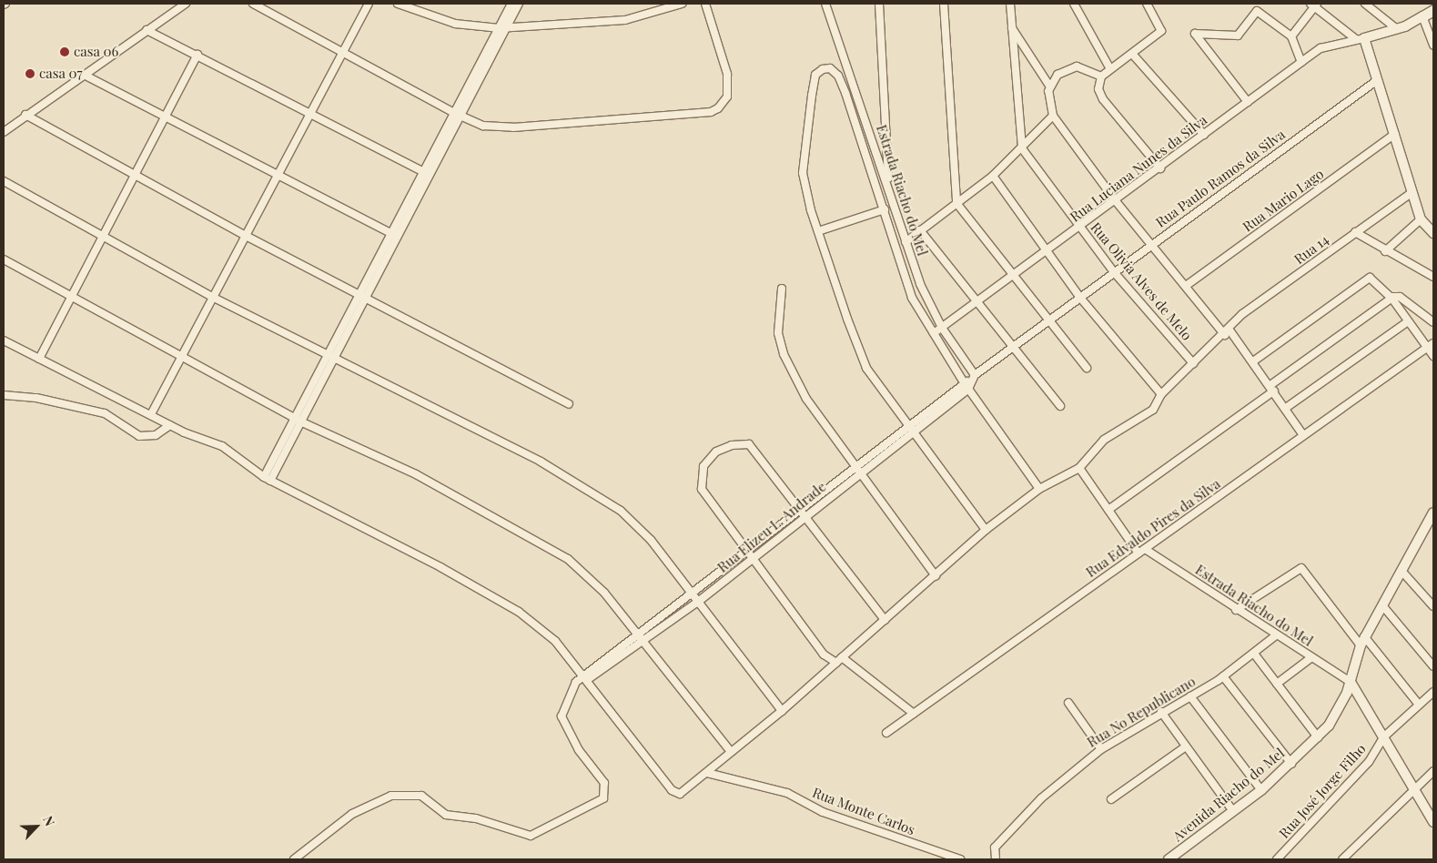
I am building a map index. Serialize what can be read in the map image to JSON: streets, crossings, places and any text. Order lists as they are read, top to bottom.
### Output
{
  "streets": {
    "street": [
      "Rua Luciana Nunes da Silva",
      "Rua Paulo Ramos da Silva",
      "Estrada Riacho do Mel",
      "Rua Mario Lago",
      "Rua 14",
      "Rua Olivia Alves de Melo",
      "Rua Elizeu L. Andrade",
      "Rua Edvaldo Pires da Silva",
      "Rua No Republicano",
      "Rua José Jorge Filho",
      "Avenida Riacho do Mel",
      "Rua Monte Carlos"
    ]
  },
  "crossings": [
    ["Rua Luciana Nunes da Silva", "Estrada Riacho do Mel"],
    ["Rua Luciana Nunes da Silva", "Rua Olivia Alves de Melo"],
    ["Rua Paulo Ramos da Silva", "Estrada Riacho do Mel"],
    ["Rua Paulo Ramos da Silva", "Rua Olivia Alves de Melo"],
    ["Estrada Riacho do Mel", "Rua Edvaldo Pires da Silva"],
    ["Estrada Riacho do Mel", "Rua No Republicano"],
    ["Estrada Riacho do Mel", "Avenida Riacho do Mel"],
    ["Rua 14", "Rua Olivia Alves de Melo"]
  ],
  "places": ["casa 06", "casa 07"],
  "north": "top right"
}
